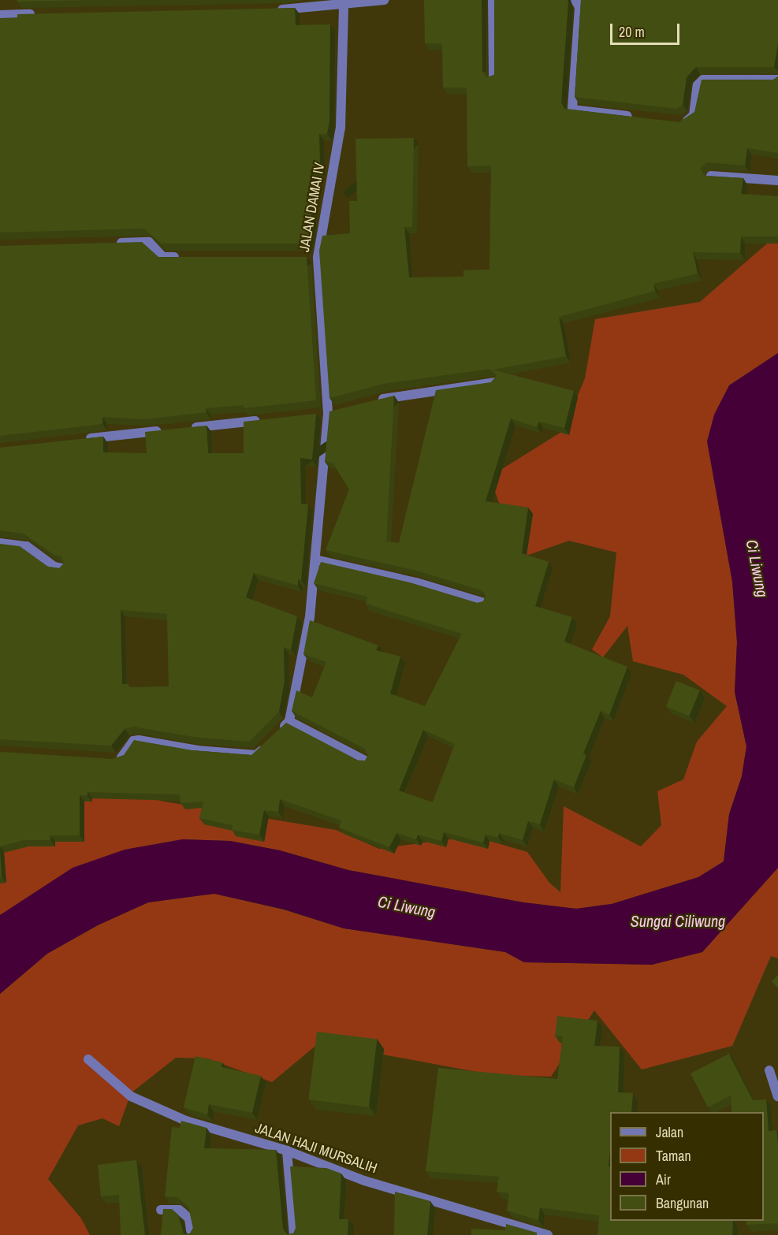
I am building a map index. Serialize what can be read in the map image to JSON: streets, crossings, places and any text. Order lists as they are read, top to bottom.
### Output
{
  "streets": {
    "street": ["JALAN DAMAI IV", "JALAN HAJI MURSALIH"]
  },
  "water": ["Ci Liwung", "Sungai Ciliwung"],
  "legend": [
    "Jalan",
    "Taman",
    "Air",
    "Bangunan"
  ],
  "scale_bar": "20 m"
}
